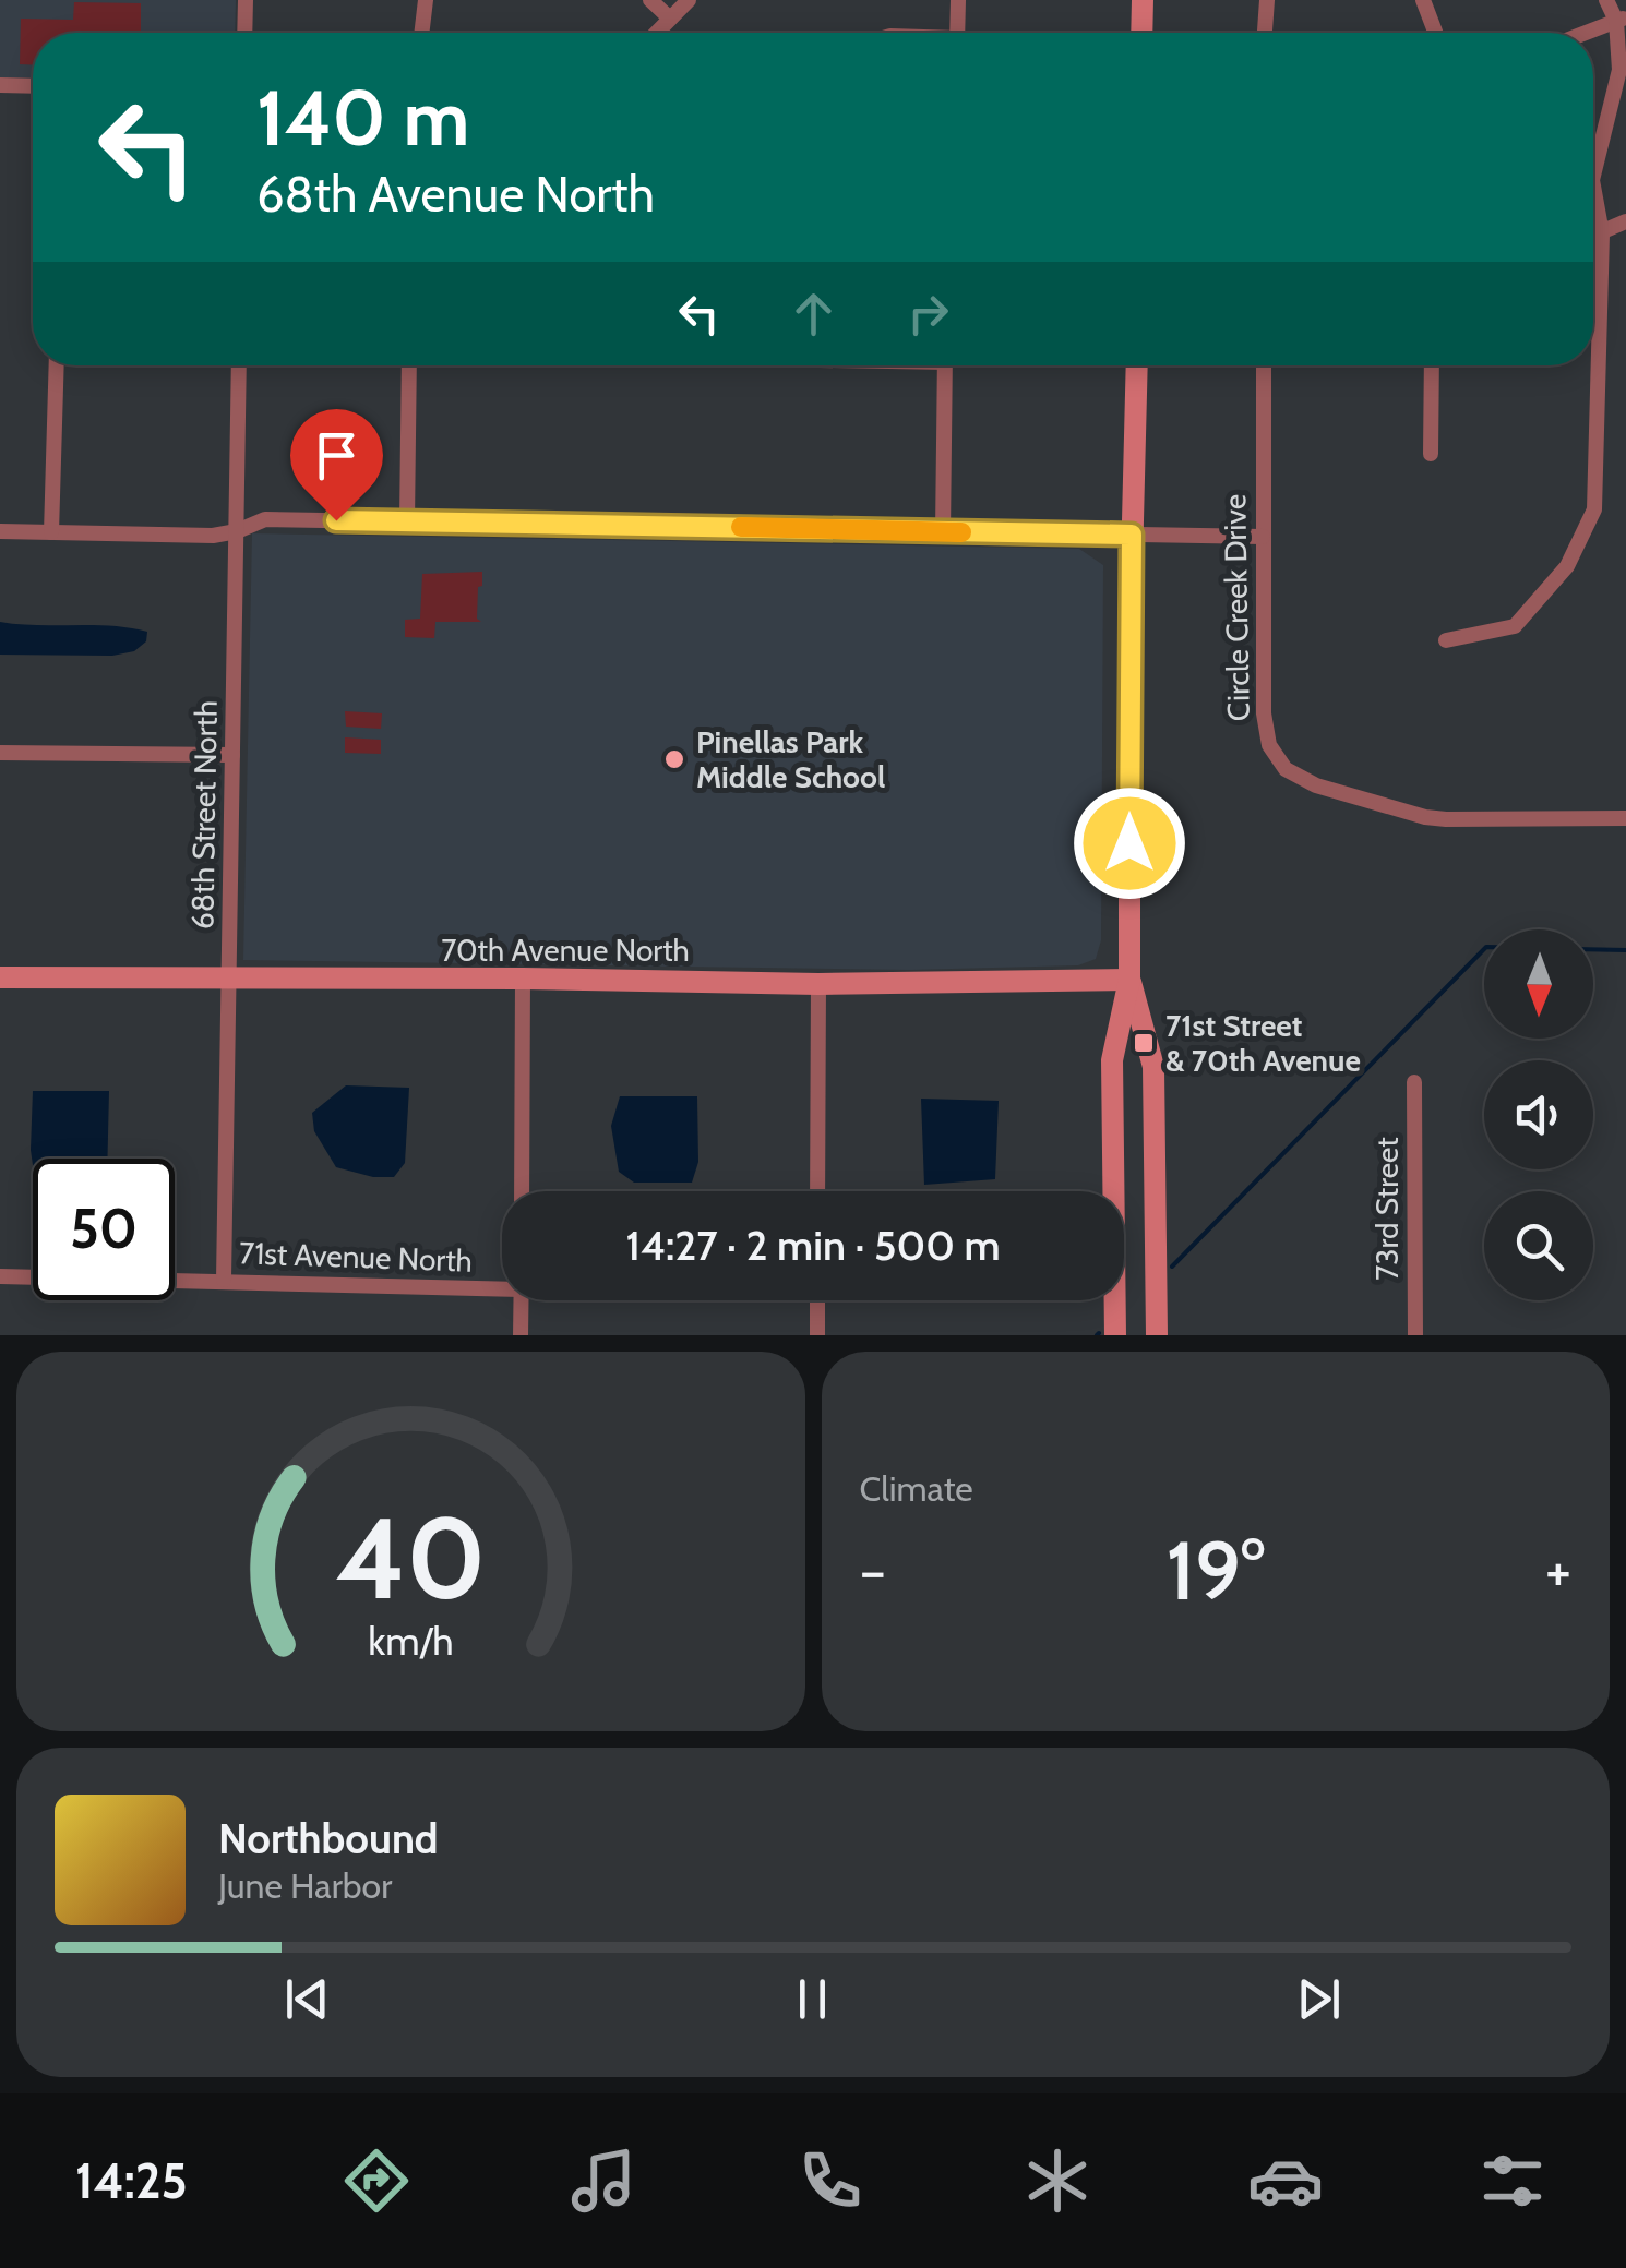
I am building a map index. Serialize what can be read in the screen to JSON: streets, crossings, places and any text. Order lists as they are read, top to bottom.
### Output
{
  "streets": {
    "main road": ["70th Avenue North"],
    "street": [
      "Circle Creek Drive",
      "68th Street North",
      "73rd Street",
      "71st Avenue North"
    ]
  },
  "crossings": [
    ["68th Street North", "70th Avenue North"],
    ["68th Street North", "71st Avenue North"]
  ],
  "places": {
    "other": ["Pinellas Park Middle School"],
    "transit": ["71st Street & 70th Avenue"]
  },
  "north": "bottom",
  "page": {
    "turn": ["140 m", "68th Avenue North"],
    "limit": "50",
    "trip": "14:27 · 2 min · 500 m",
    "tile": "Climate",
    "heat": ["−", "19°", "+"],
    "song": ["Northbound", "June Harbor"],
    "tabs": "14:25",
    "gauge": ["40", "km/h"]
  }
}
